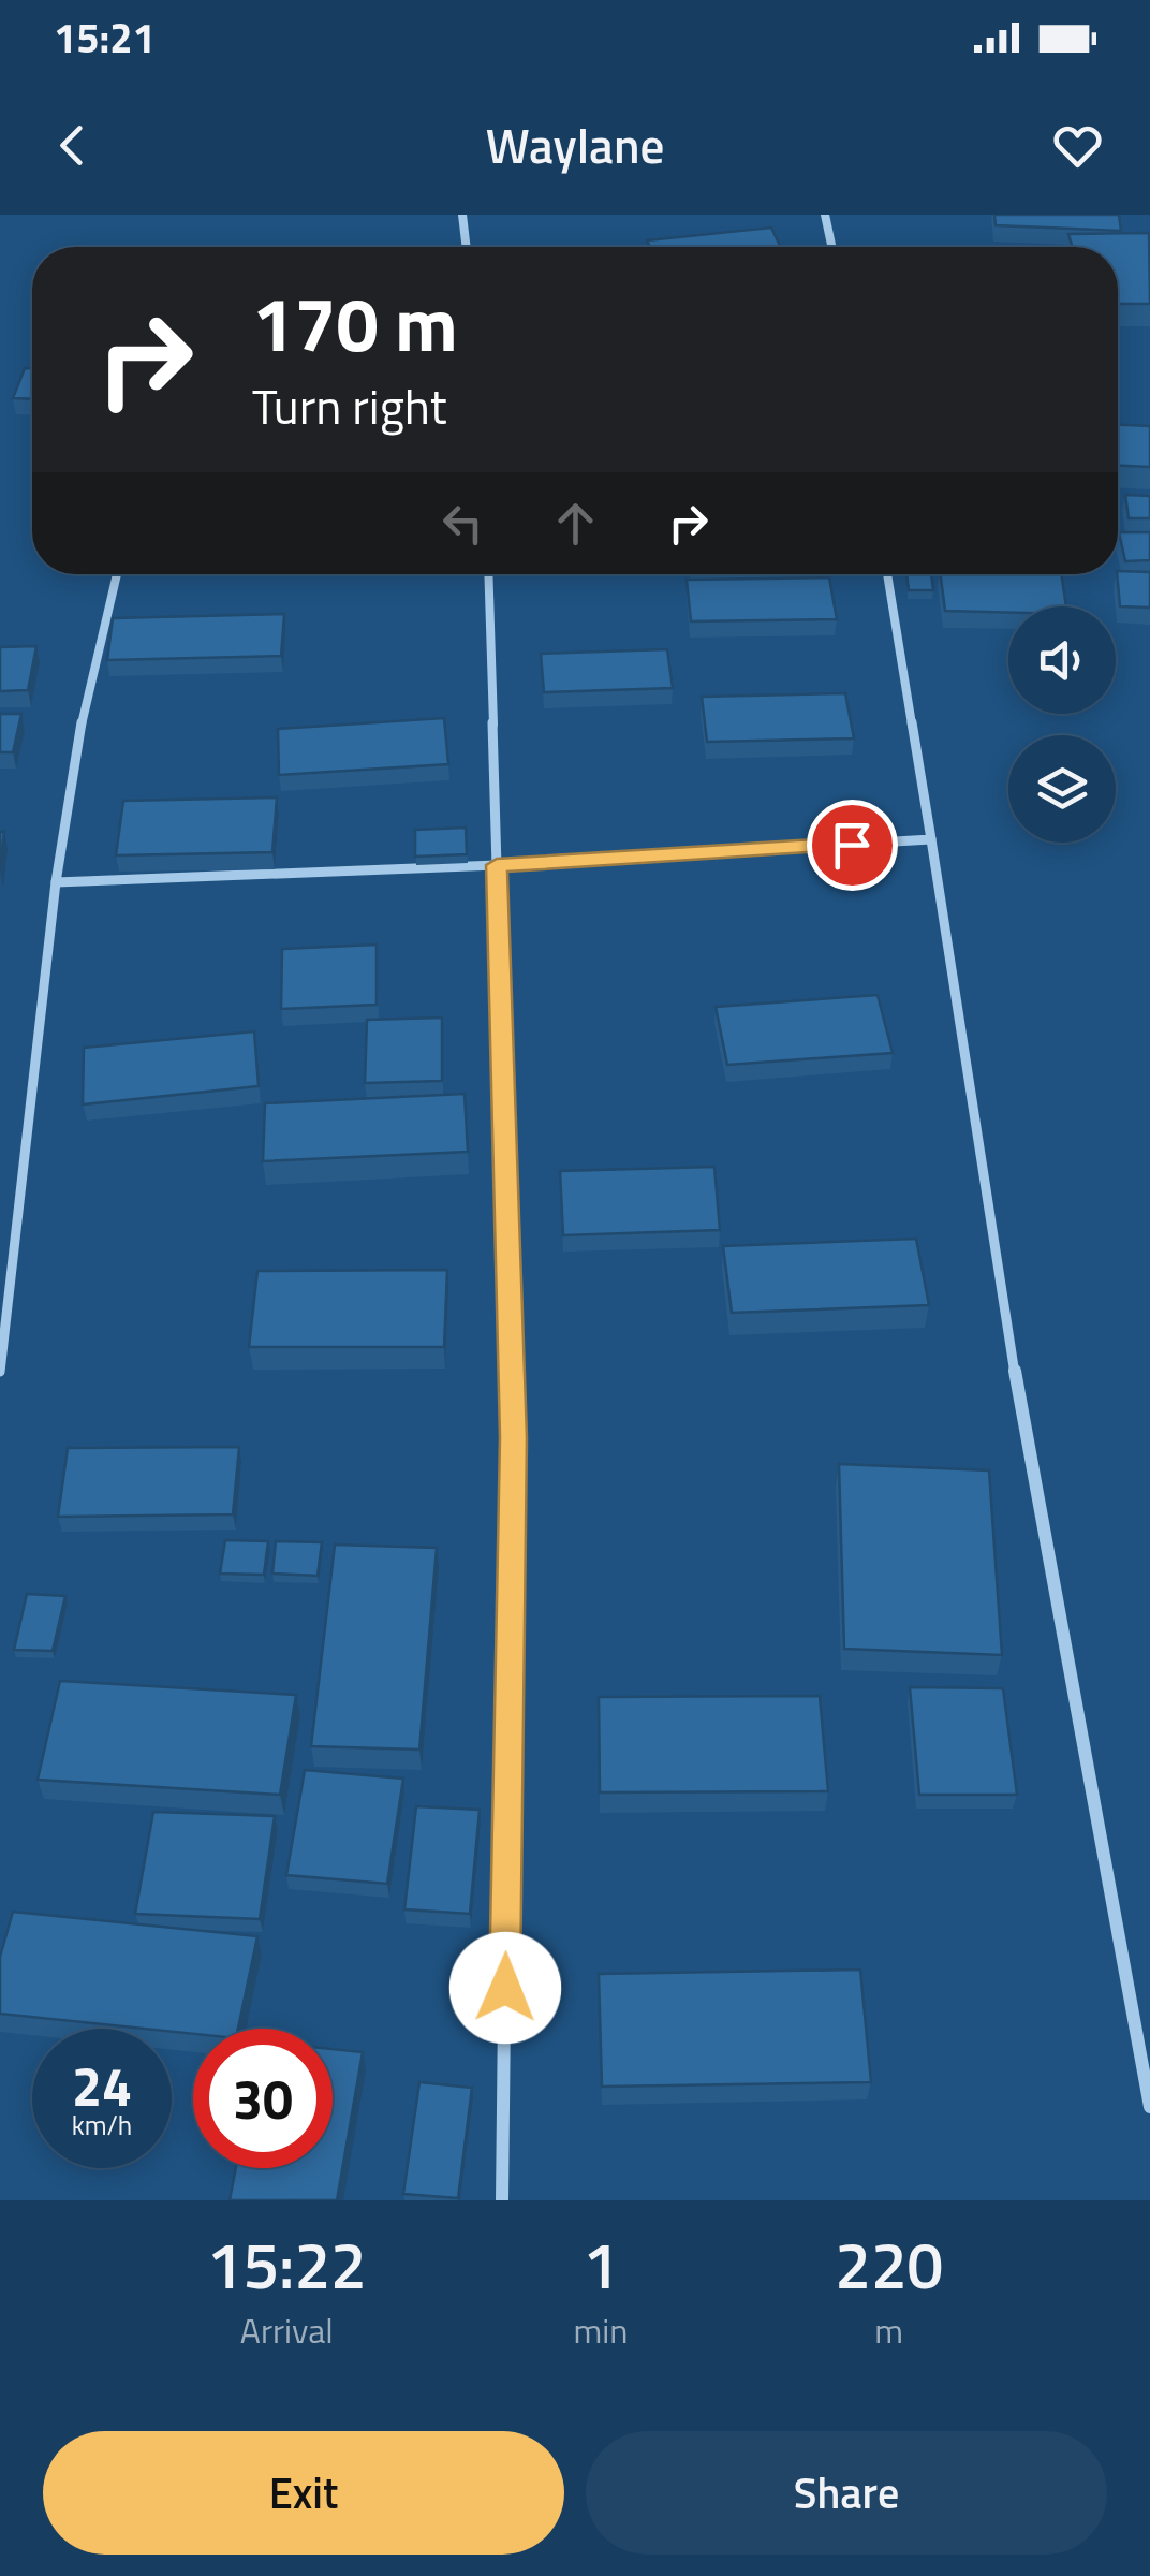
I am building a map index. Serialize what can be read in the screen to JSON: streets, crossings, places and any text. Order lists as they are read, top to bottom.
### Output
{
  "page": {
    "status": "15:21",
    "header": "Waylane",
    "turn": ["170 m", "Turn right"],
    "speed": "24 km/h",
    "limit": "30",
    "eta": [
      "15:22",
      "Arrival",
      "1",
      "min",
      "220",
      "m"
    ],
    "buttons": ["Exit", "Share"]
  }
}
